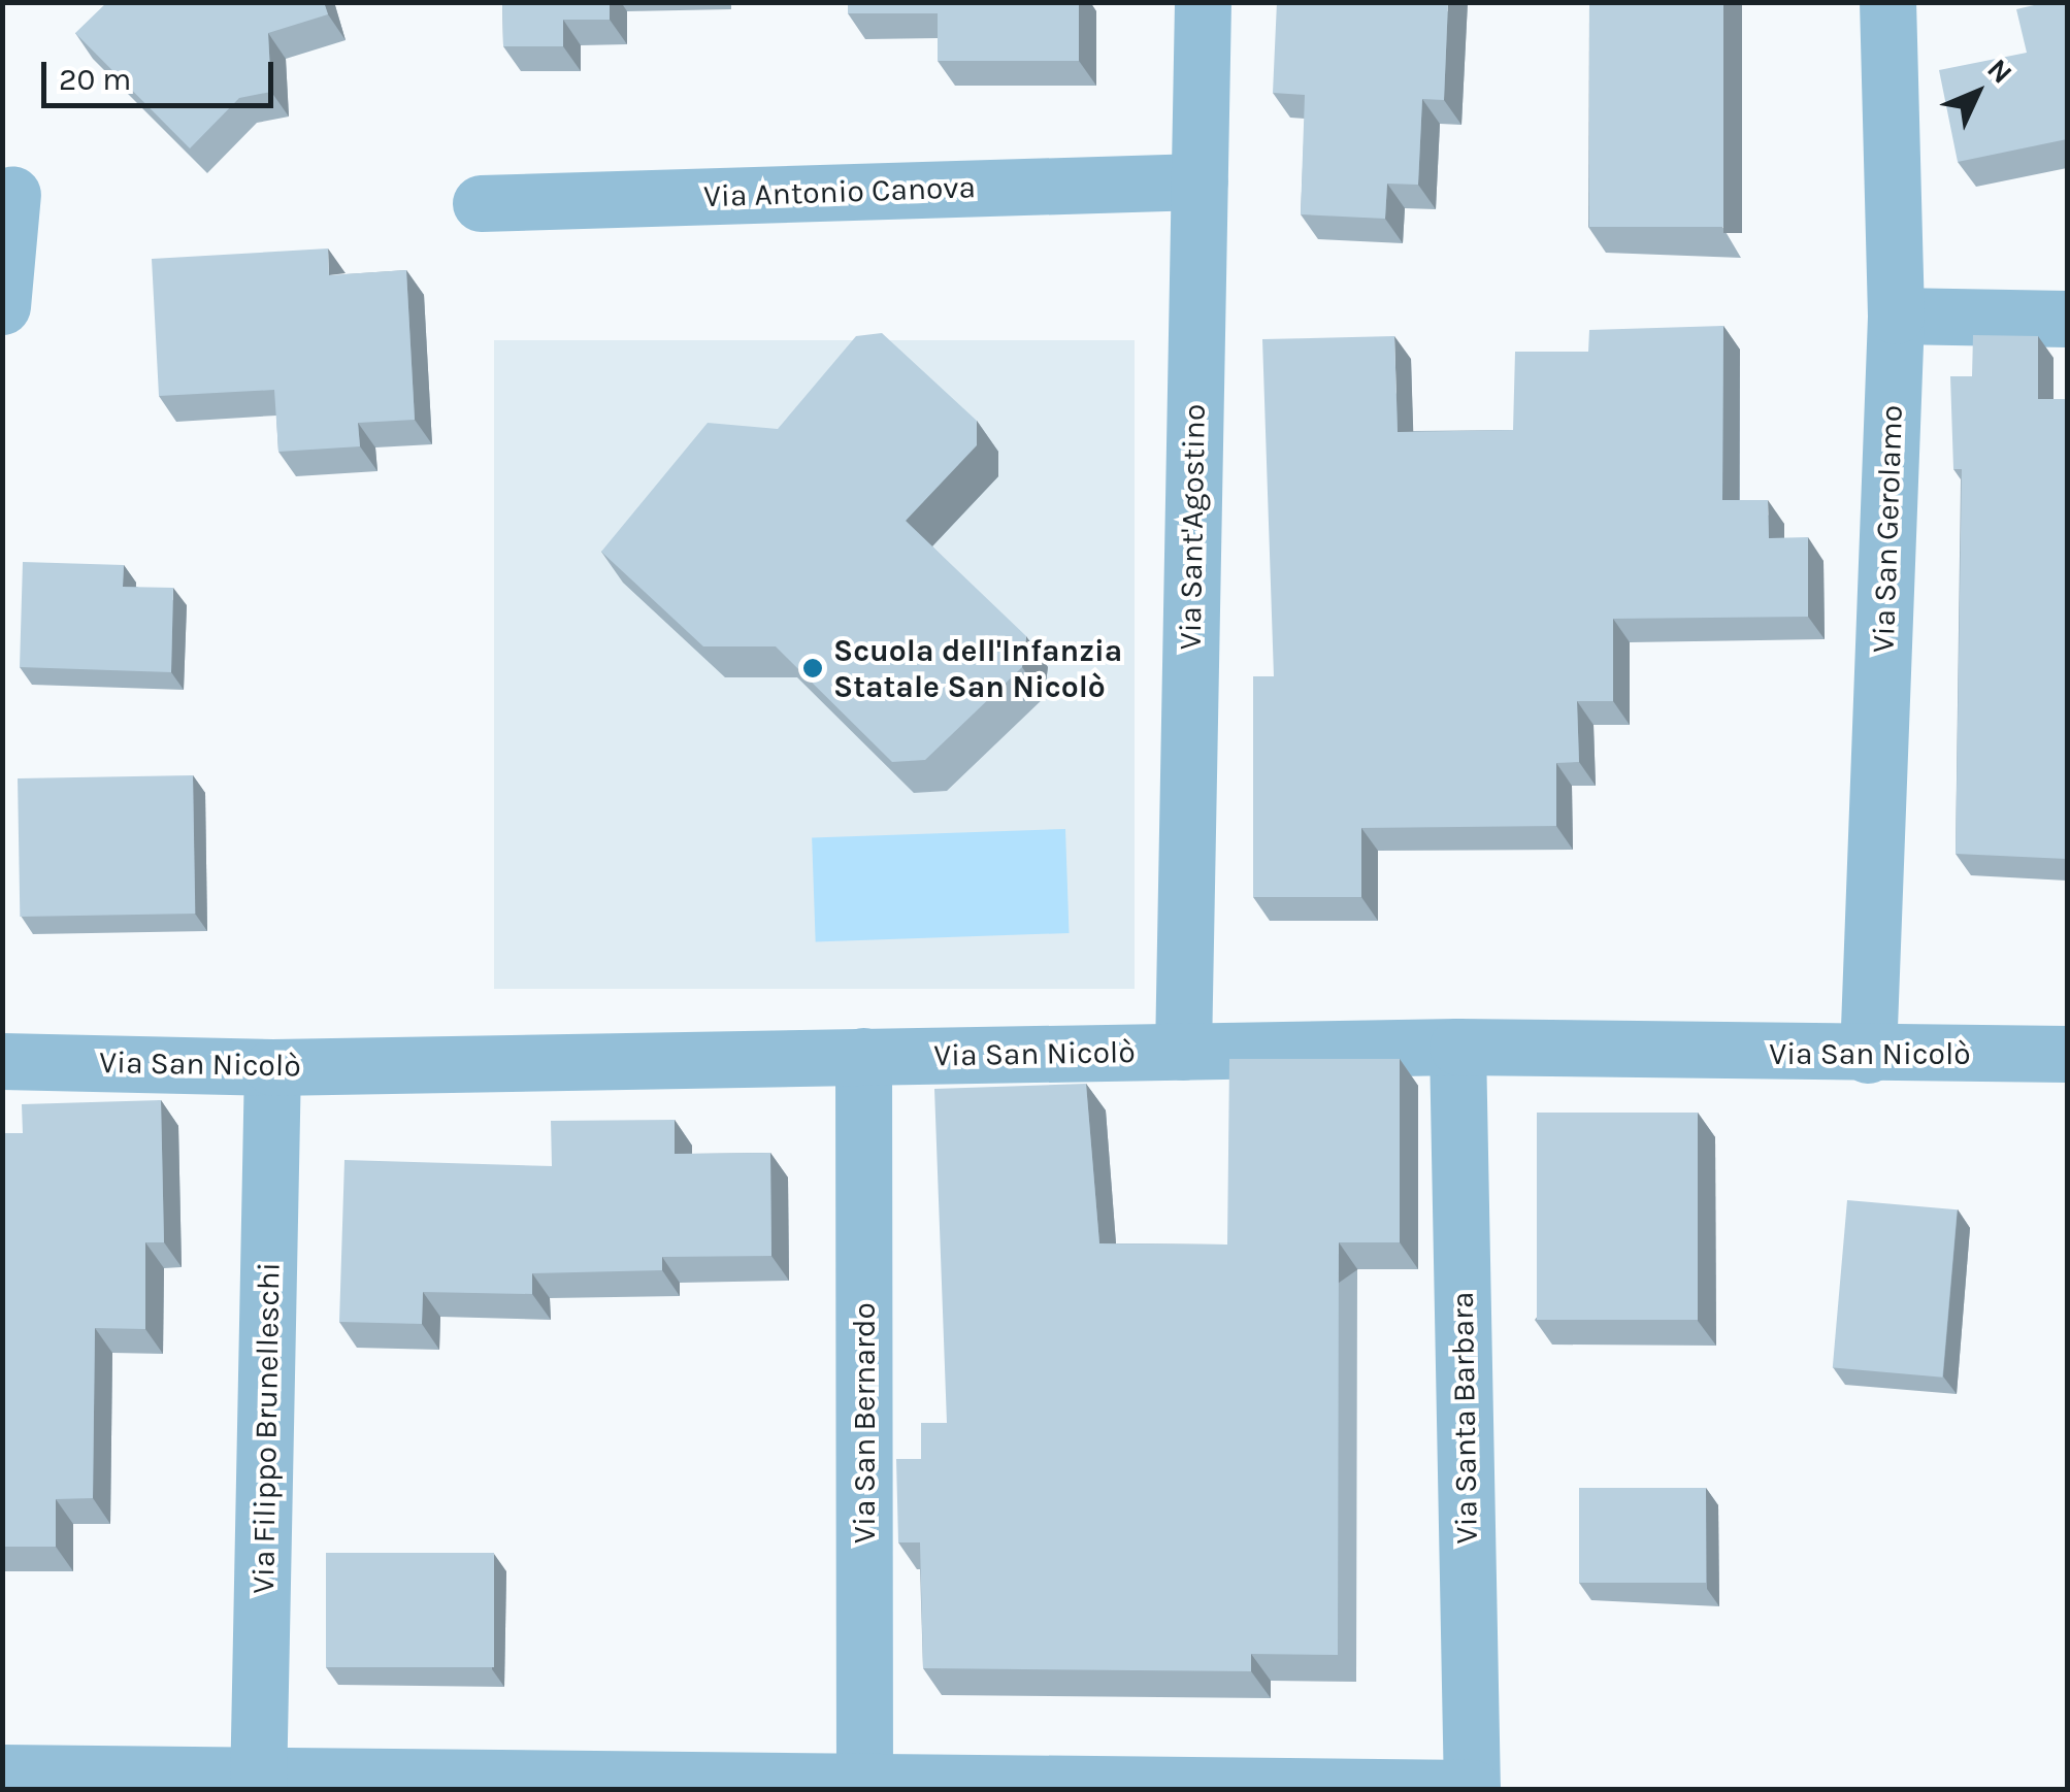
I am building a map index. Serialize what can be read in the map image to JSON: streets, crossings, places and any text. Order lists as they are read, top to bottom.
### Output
{
  "streets": {
    "street": [
      "Via Antonio Canova",
      "Via Sant'Agostino",
      "Via San Gerolamo",
      "Via San Nicolò",
      "Via Santa Barbara",
      "Via San Bernardo",
      "Via Filippo Brunelleschi"
    ]
  },
  "crossings": [
    ["Via Antonio Canova", "Via Sant'Agostino"],
    ["Via Sant'Agostino", "Via San Nicolò"],
    ["Via San Gerolamo", "Via San Nicolò"],
    ["Via San Nicolò", "Via Santa Barbara"],
    ["Via San Nicolò", "Via San Bernardo"],
    ["Via San Nicolò", "Via Filippo Brunelleschi"]
  ],
  "places": ["Scuola dell'Infanzia Statale San Nicolò"],
  "scale_bar": "20 m",
  "north": "top right"
}
